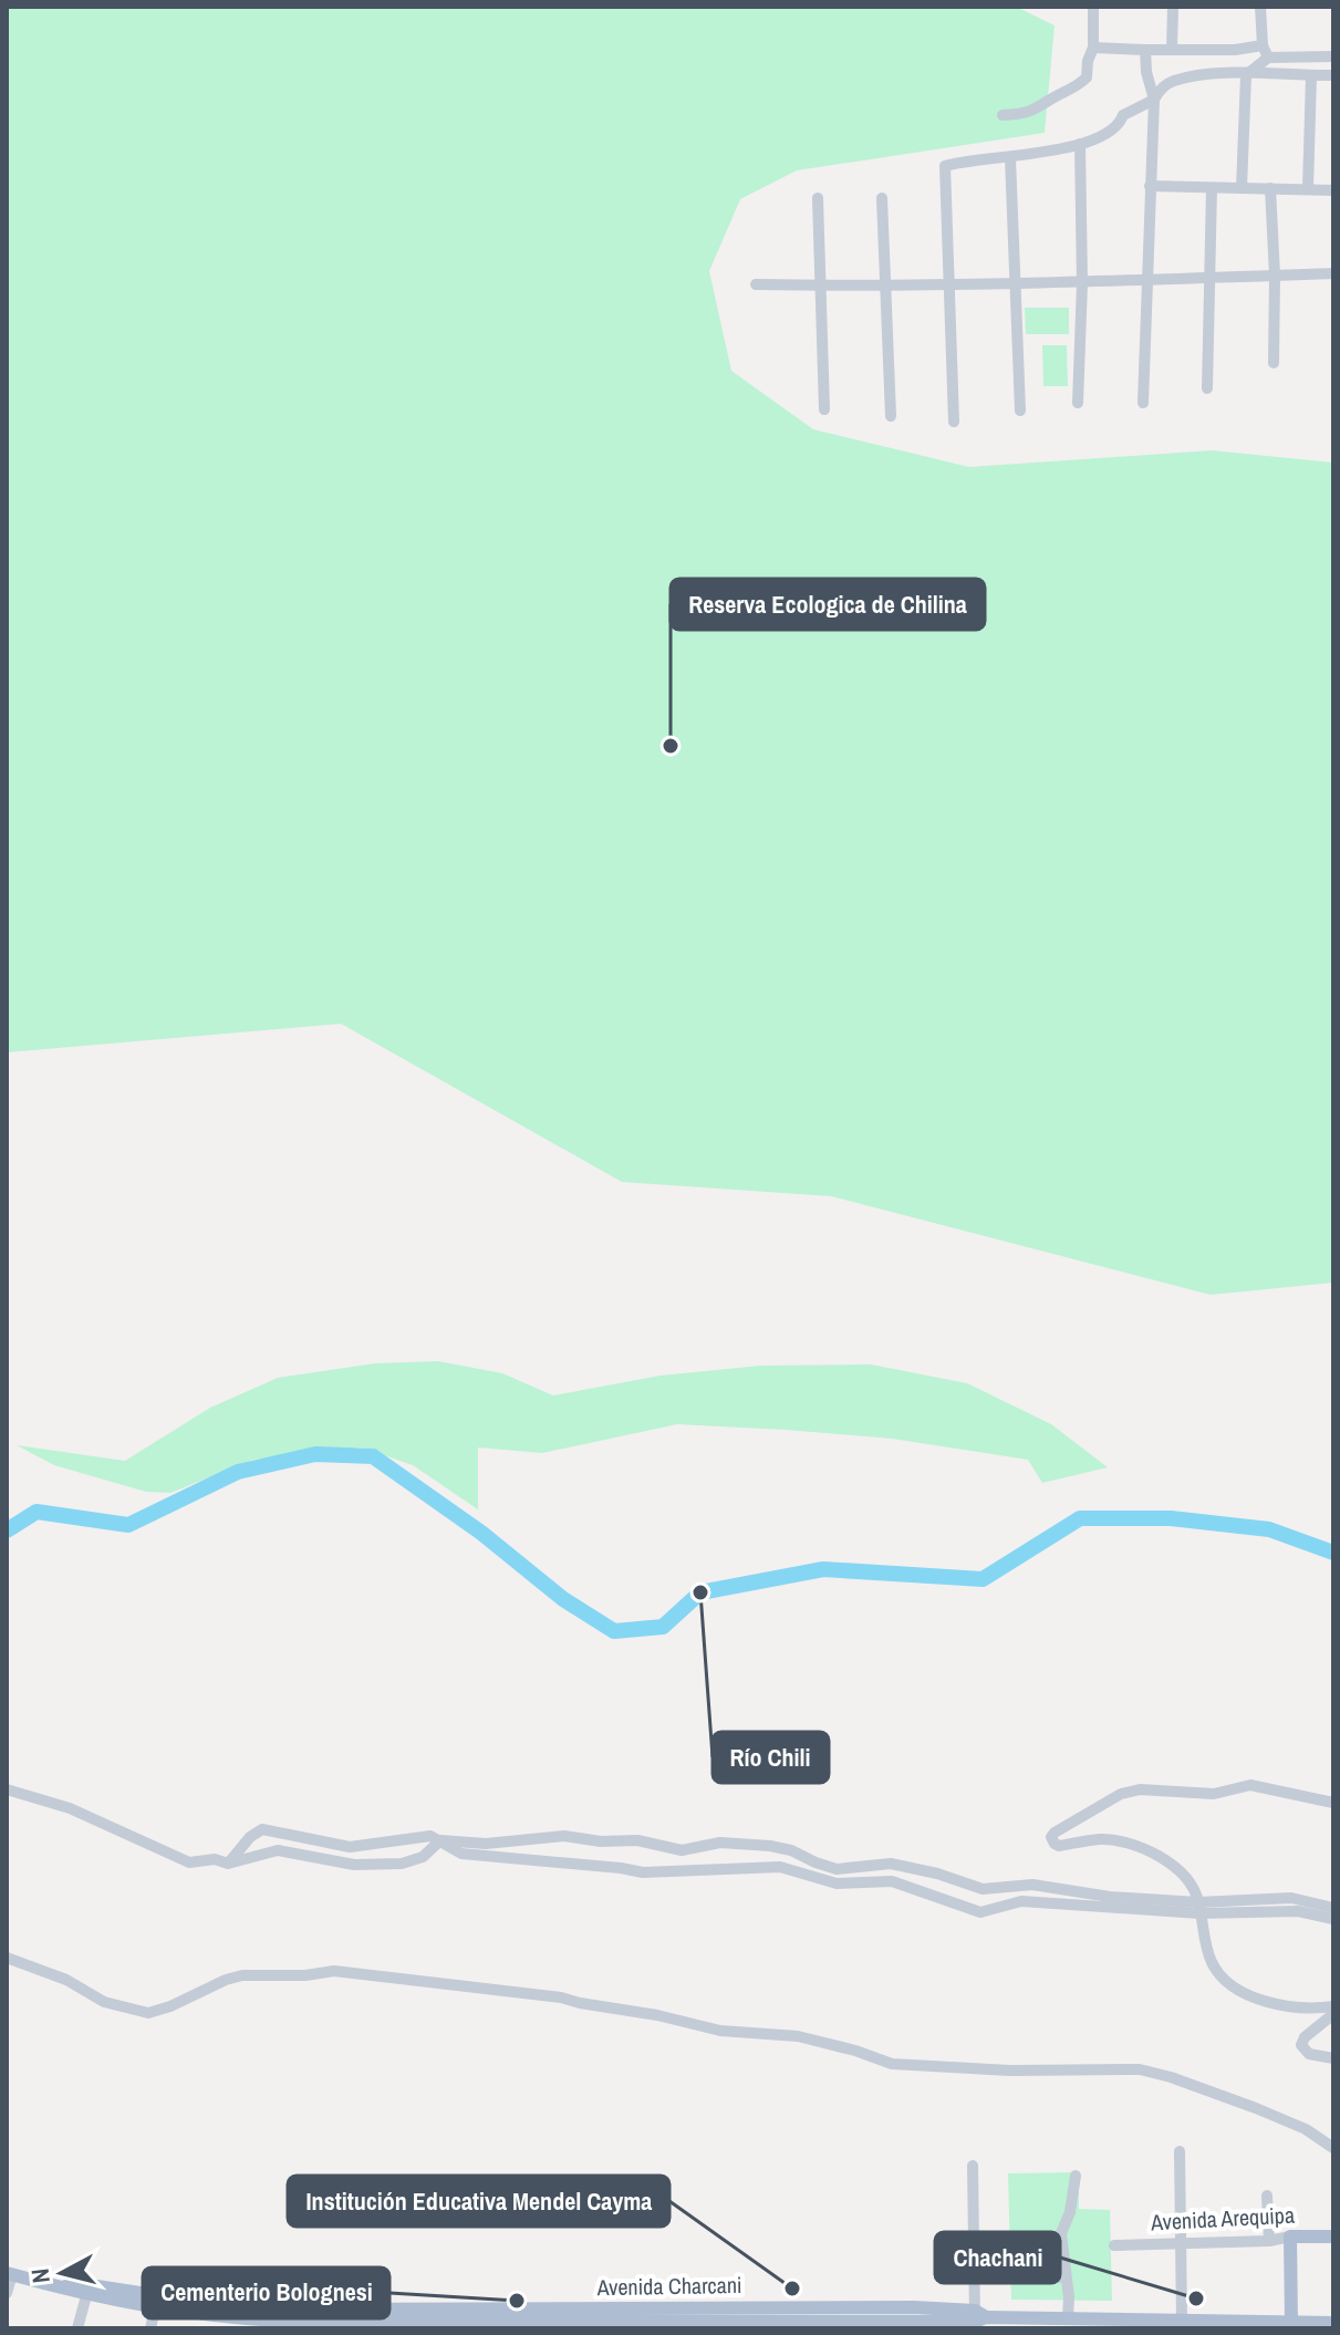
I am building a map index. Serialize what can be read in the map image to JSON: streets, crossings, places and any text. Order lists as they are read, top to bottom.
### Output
{
  "streets": {
    "main road": ["Avenida Arequipa", "Avenida Charcani"]
  },
  "places": [
    "Reserva Ecologica de Chilina",
    "Río Chili",
    "Institución Educativa Mendel Cayma",
    "Chachani",
    "Cementerio Bolognesi"
  ],
  "north": "left"
}
